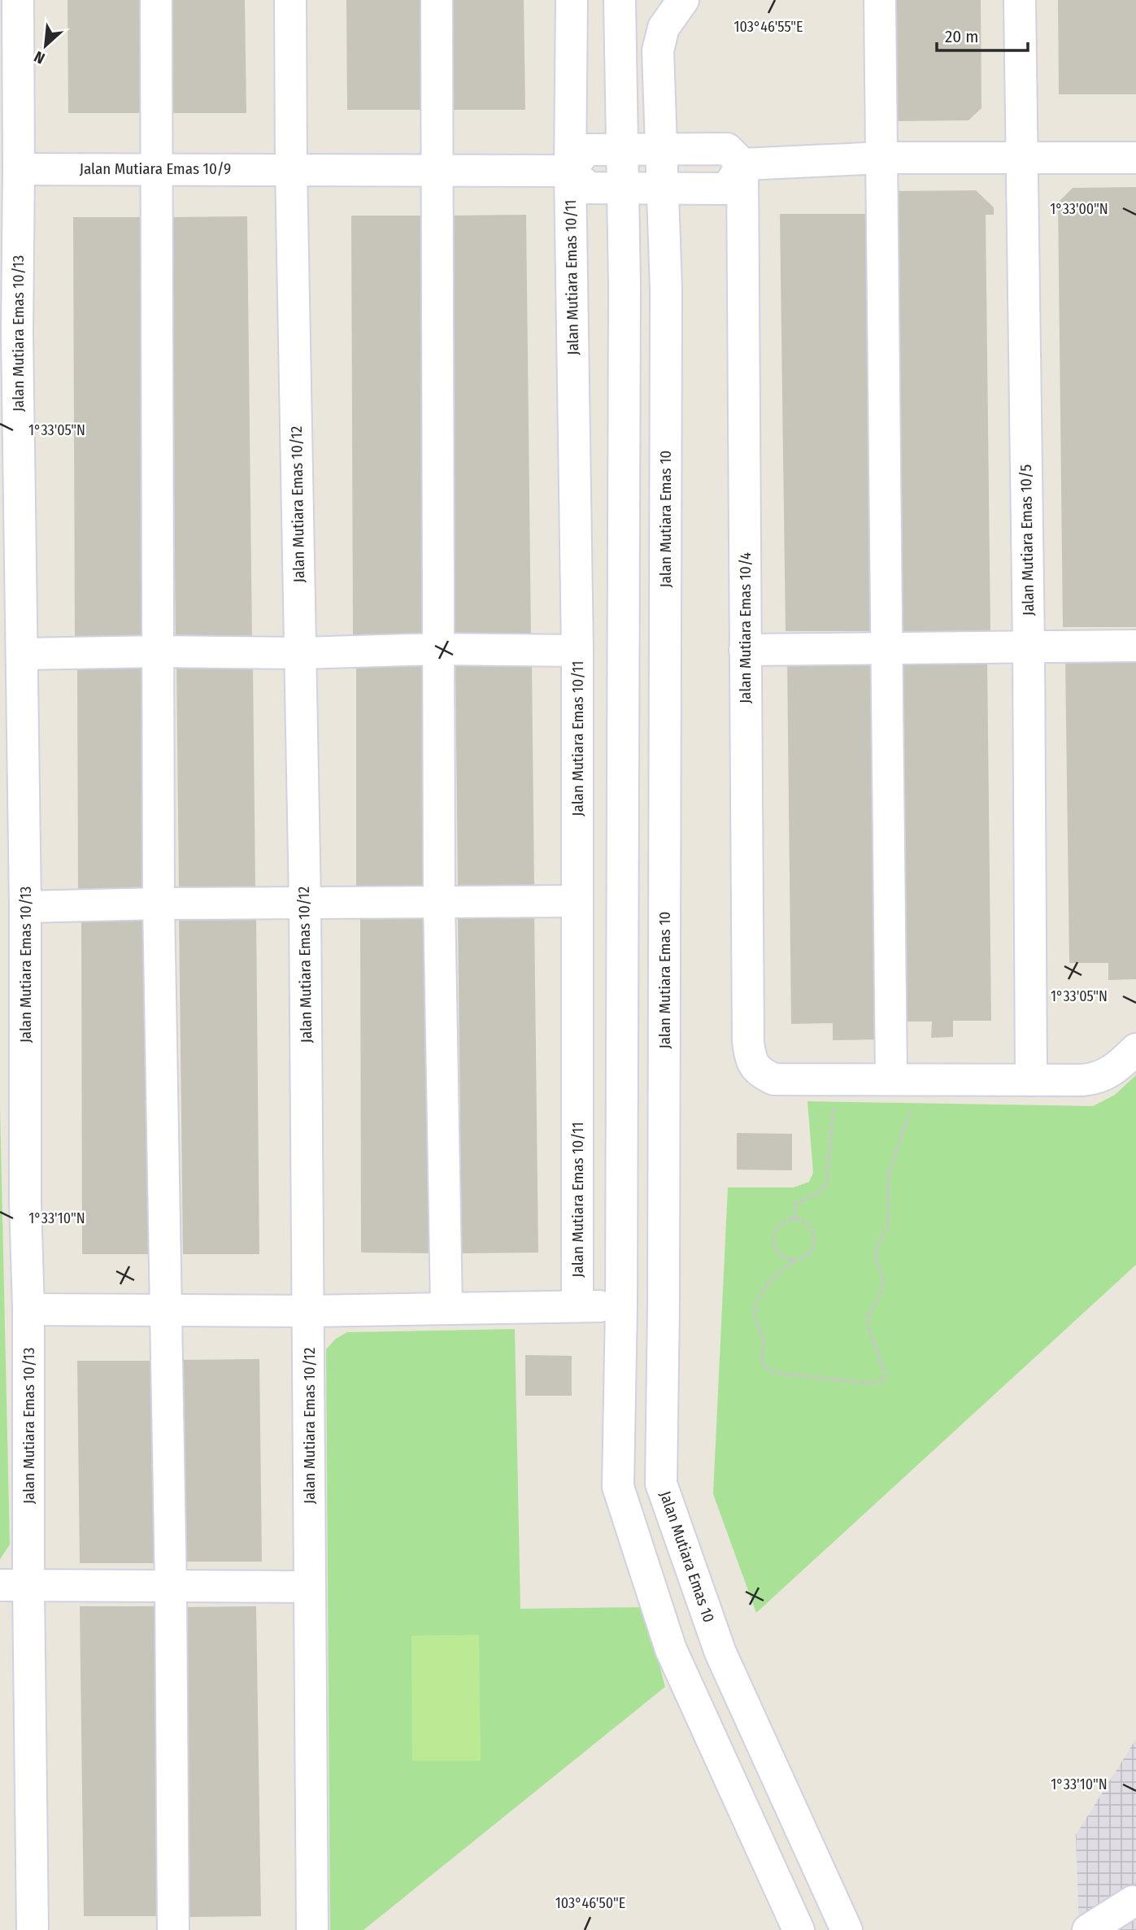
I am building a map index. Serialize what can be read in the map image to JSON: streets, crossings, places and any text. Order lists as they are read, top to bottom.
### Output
{
  "streets": {
    "street": [
      "Jalan Mutiara Emas 10/9",
      "Jalan Mutiara Emas 10/11",
      "Jalan Mutiara Emas 10/13",
      "Jalan Mutiara Emas 10/12",
      "Jalan Mutiara Emas 10",
      "Jalan Mutiara Emas 10/5",
      "Jalan Mutiara Emas 10/4"
    ]
  },
  "crossings": [
    ["Jalan Mutiara Emas 10/9", "Jalan Mutiara Emas 10/11"],
    ["Jalan Mutiara Emas 10/9", "Jalan Mutiara Emas 10/13"],
    ["Jalan Mutiara Emas 10/9", "Jalan Mutiara Emas 10/12"]
  ],
  "scale_bar": "20 m",
  "north": "bottom left",
  "coordinates": [
    "103°46'55\"E",
    "1°33'00\"N",
    "1°33'05\"N",
    "1°33'10\"N",
    "103°46'50\"E"
  ]
}
